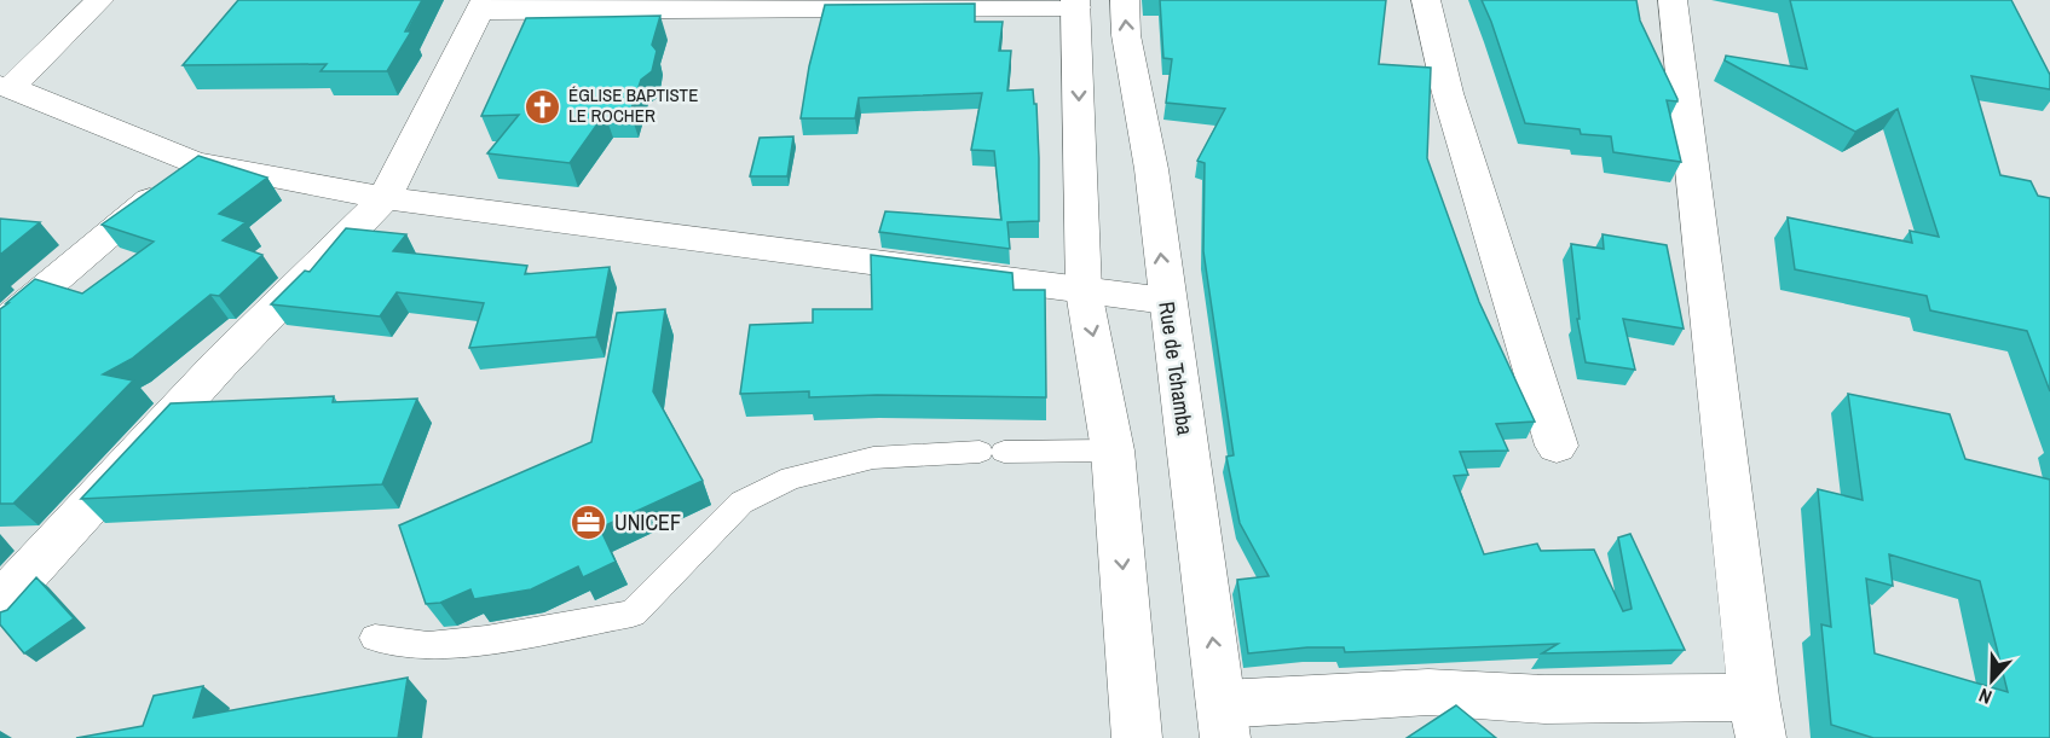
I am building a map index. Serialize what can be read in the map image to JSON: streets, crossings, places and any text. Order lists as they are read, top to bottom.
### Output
{
  "streets": {
    "street": ["Rue de Tchamba"]
  },
  "places": {
    "church": ["ÉGLISE BAPTISTE LE ROCHER"],
    "office": ["UNICEF"]
  },
  "north": "bottom"
}
